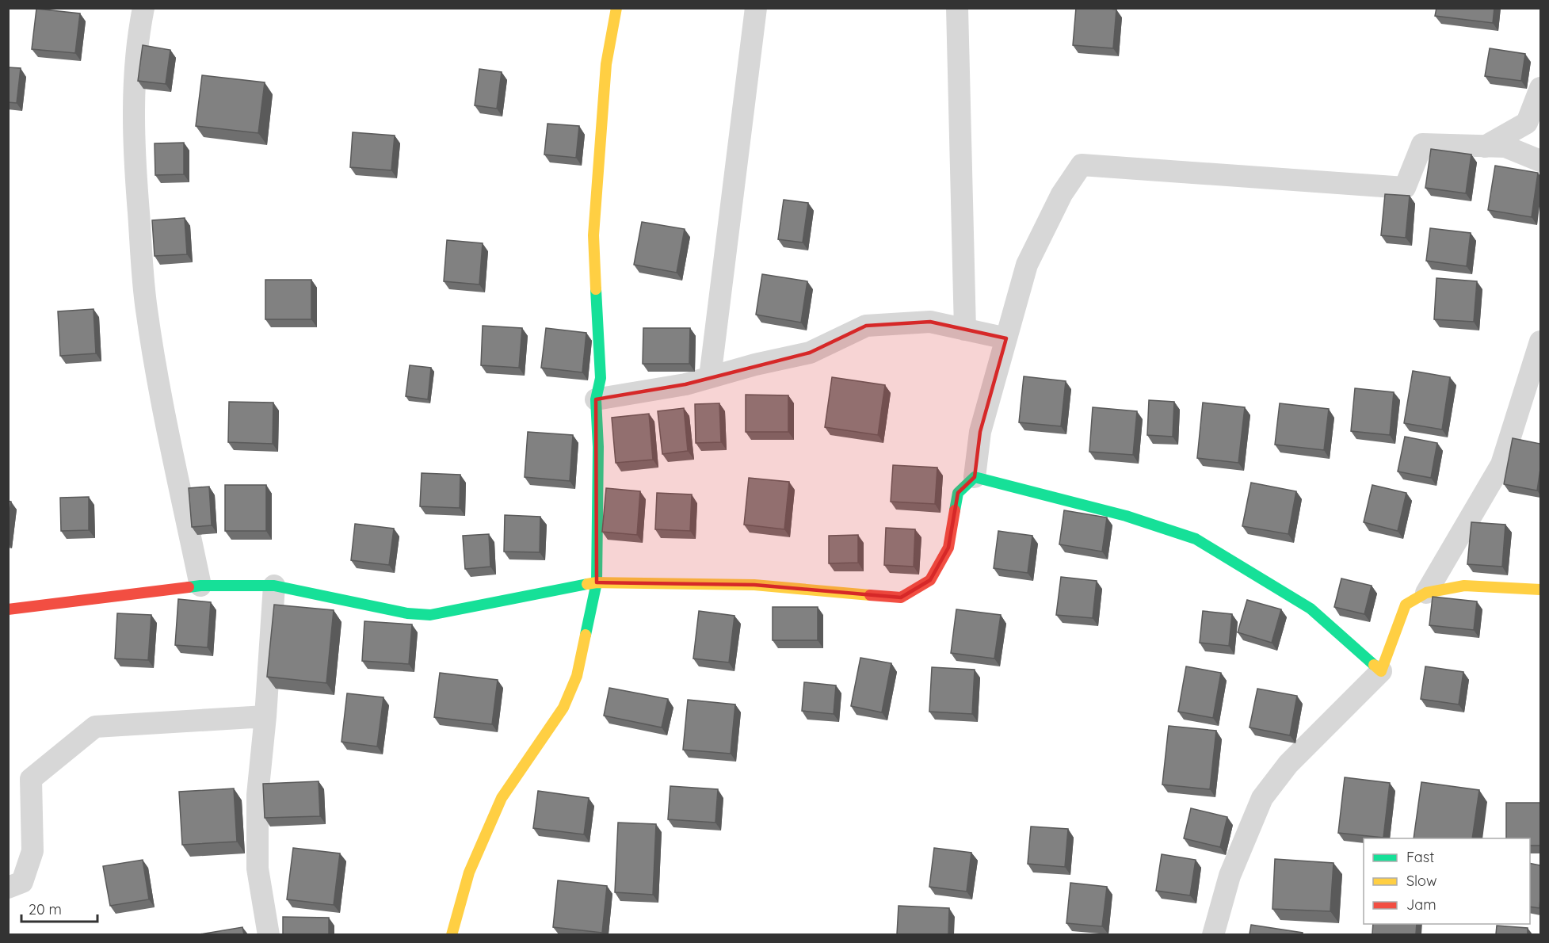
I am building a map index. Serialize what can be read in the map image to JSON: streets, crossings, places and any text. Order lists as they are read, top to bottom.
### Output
{
  "legend": ["Fast", "Slow", "Jam"],
  "scale_bar": "20 m"
}
